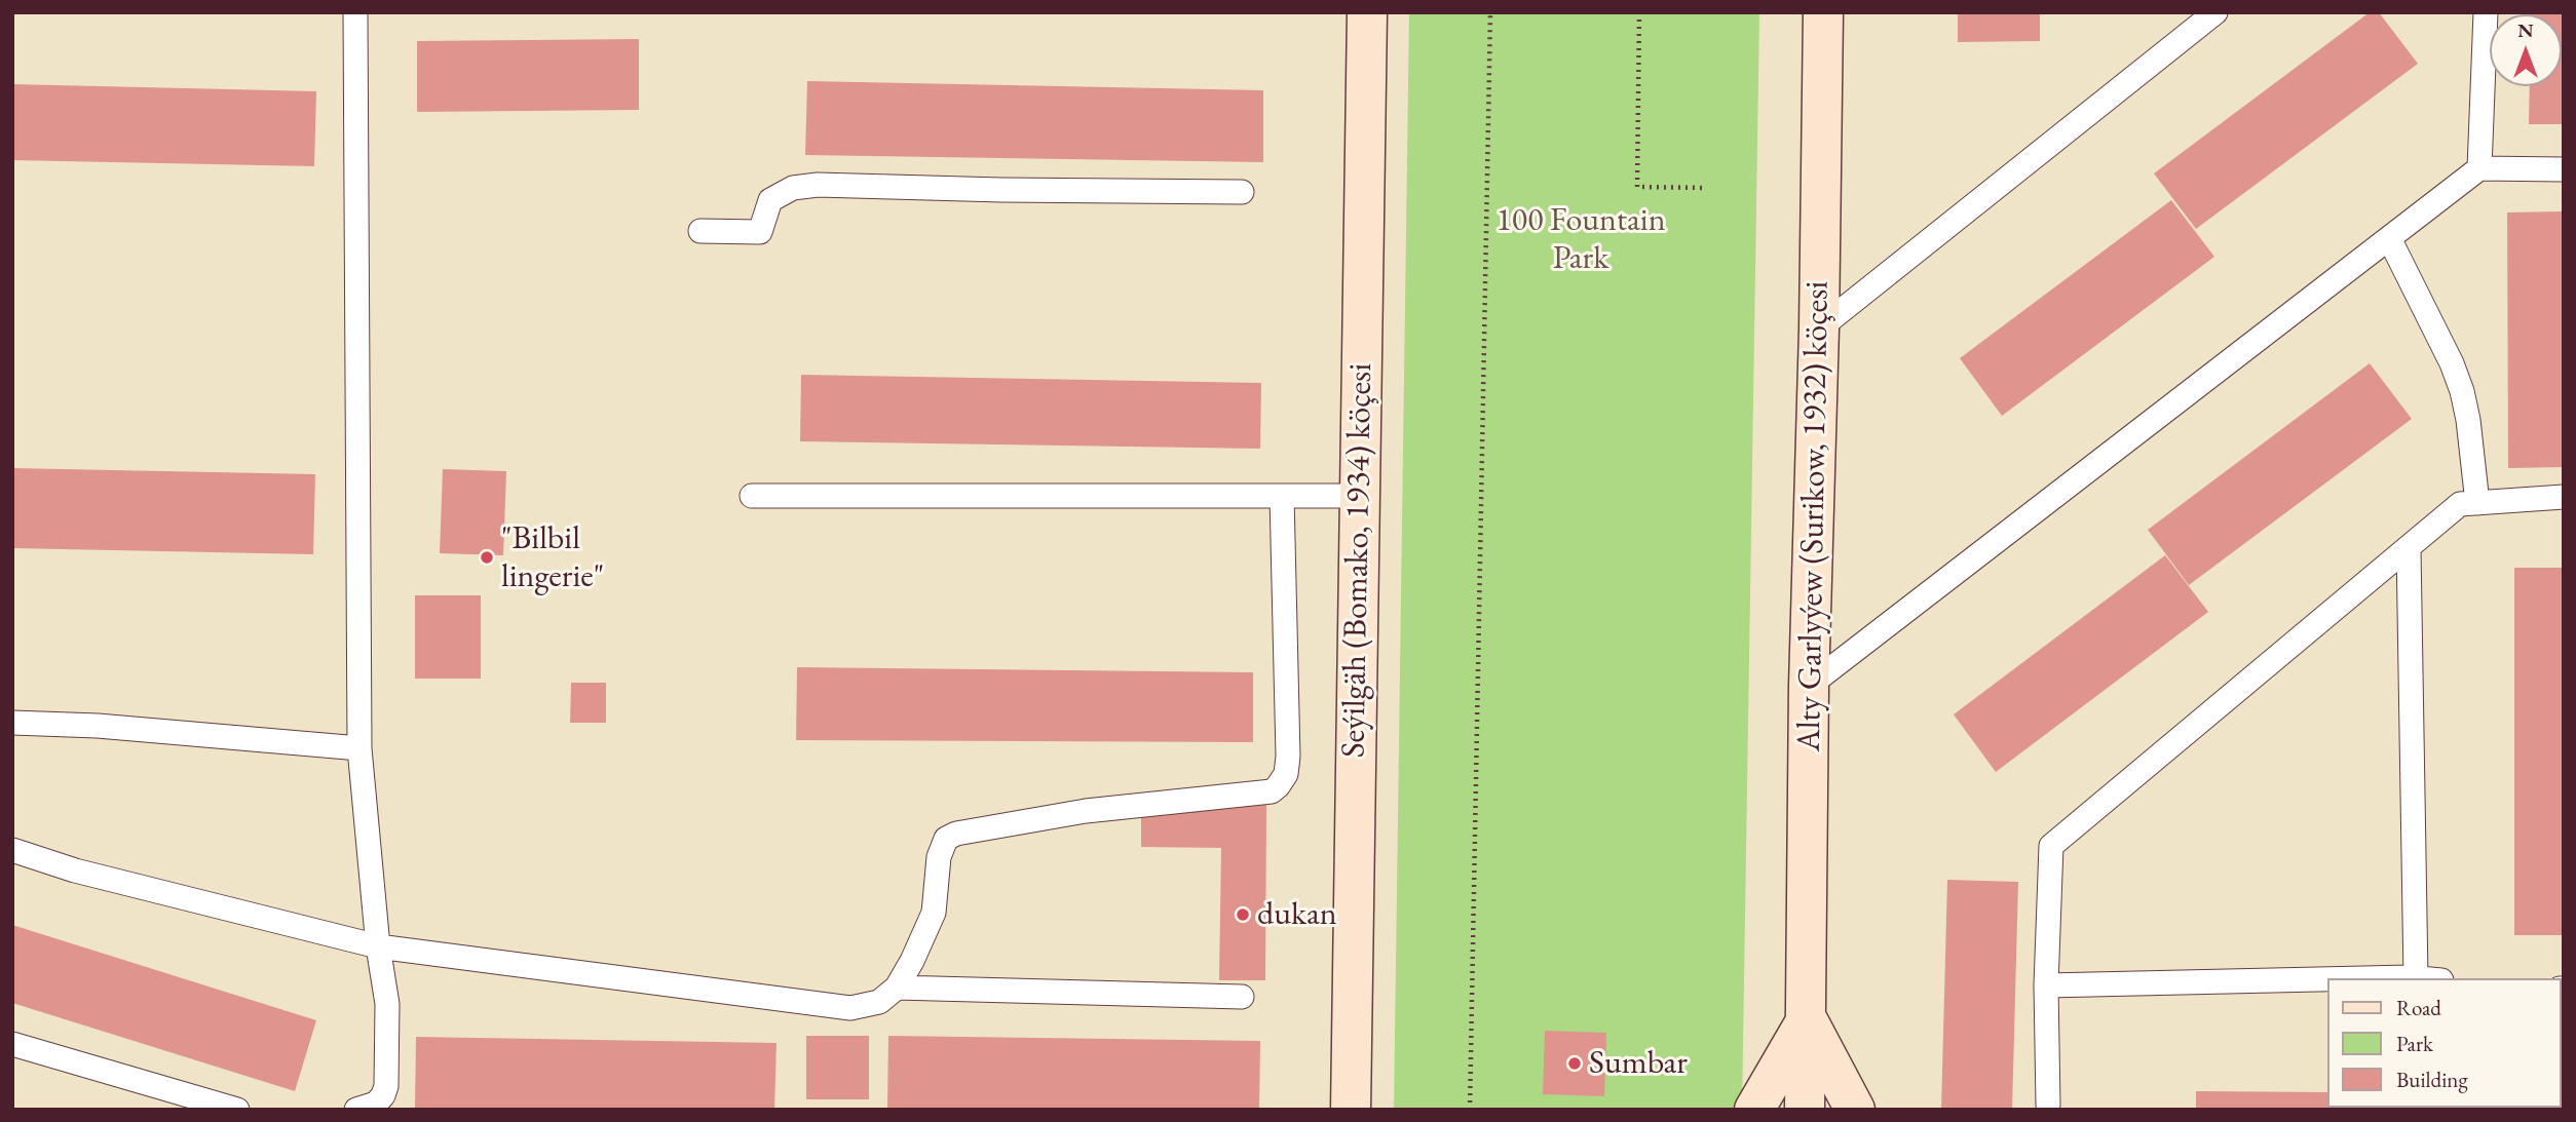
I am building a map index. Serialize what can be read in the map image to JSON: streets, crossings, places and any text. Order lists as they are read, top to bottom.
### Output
{
  "streets": {
    "street": ["Alty Garlyýew (Surikow, 1932) köçesi", "Seýilgäh (Bomako, 1934) köçesi"]
  },
  "parks": ["100 Fountain Park"],
  "places": ["\"Bilbil lingerie\"", "dukan", "Sumbar"],
  "legend": ["Road", "Park", "Building"],
  "north": "top"
}
